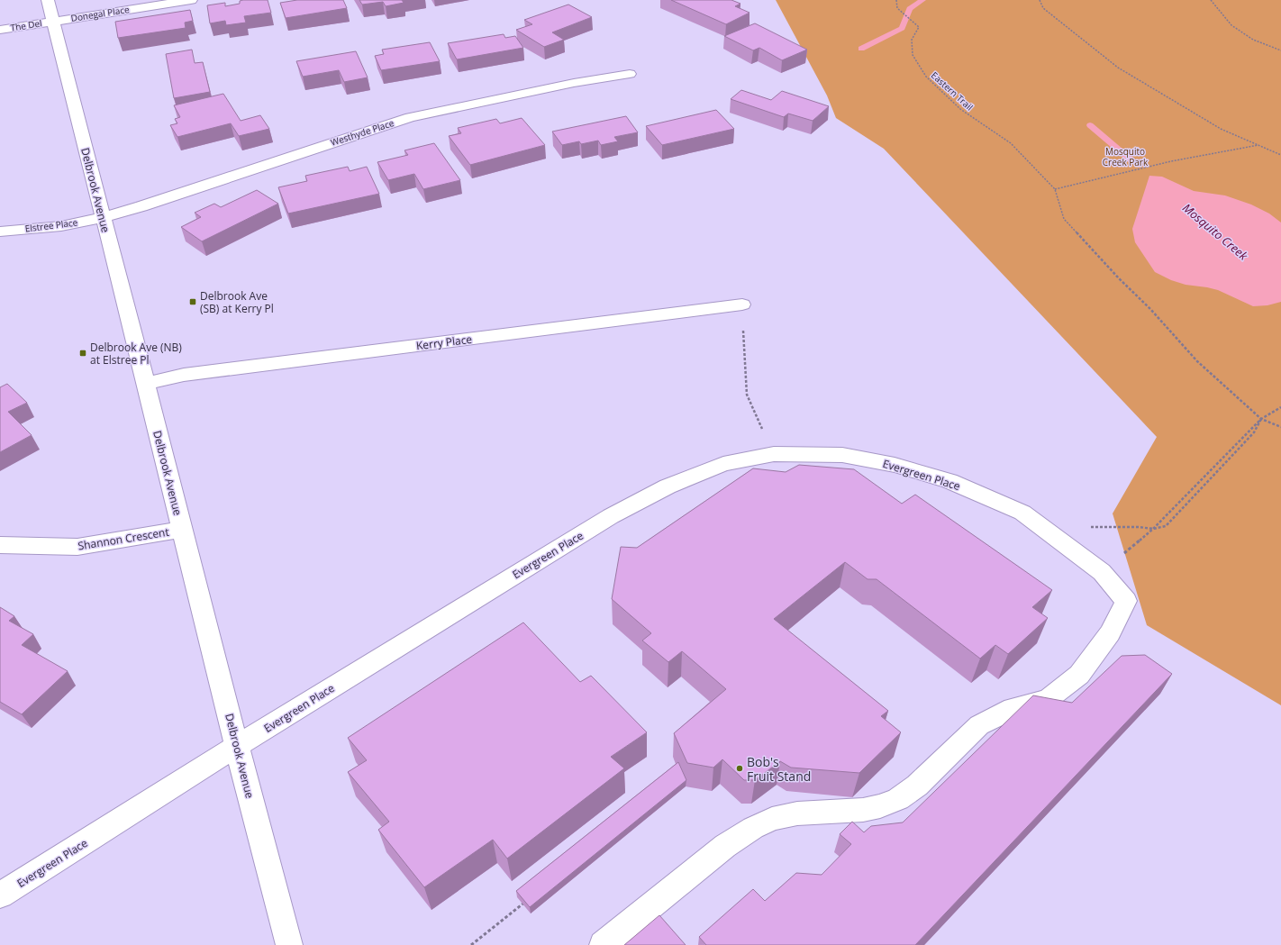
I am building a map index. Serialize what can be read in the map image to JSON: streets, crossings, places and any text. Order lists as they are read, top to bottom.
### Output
{
  "streets": {
    "street": [
      "Donegal Place",
      "The Del",
      "Westhyde Place",
      "Delbrook Avenue",
      "Elstree Place",
      "Kerry Place",
      "Evergreen Place",
      "Shannon Crescent"
    ],
    "path": ["Eastern Trail"]
  },
  "crossings": [
    ["Donegal Place", "The Del"],
    ["Donegal Place", "Delbrook Avenue"],
    ["The Del", "Delbrook Avenue"],
    ["Westhyde Place", "Delbrook Avenue"],
    ["Westhyde Place", "Elstree Place"],
    ["Delbrook Avenue", "Elstree Place"],
    ["Delbrook Avenue", "Kerry Place"],
    ["Delbrook Avenue", "Evergreen Place"],
    ["Delbrook Avenue", "Shannon Crescent"]
  ],
  "water": ["Mosquito Creek"],
  "parks": ["Mosquito Creek Park"],
  "places": {
    "transit": ["Delbrook Ave (SB) at Kerry Pl", "Delbrook Ave (NB) at Elstree Pl"],
    "other": ["Bob's Fruit Stand"]
  }
}
